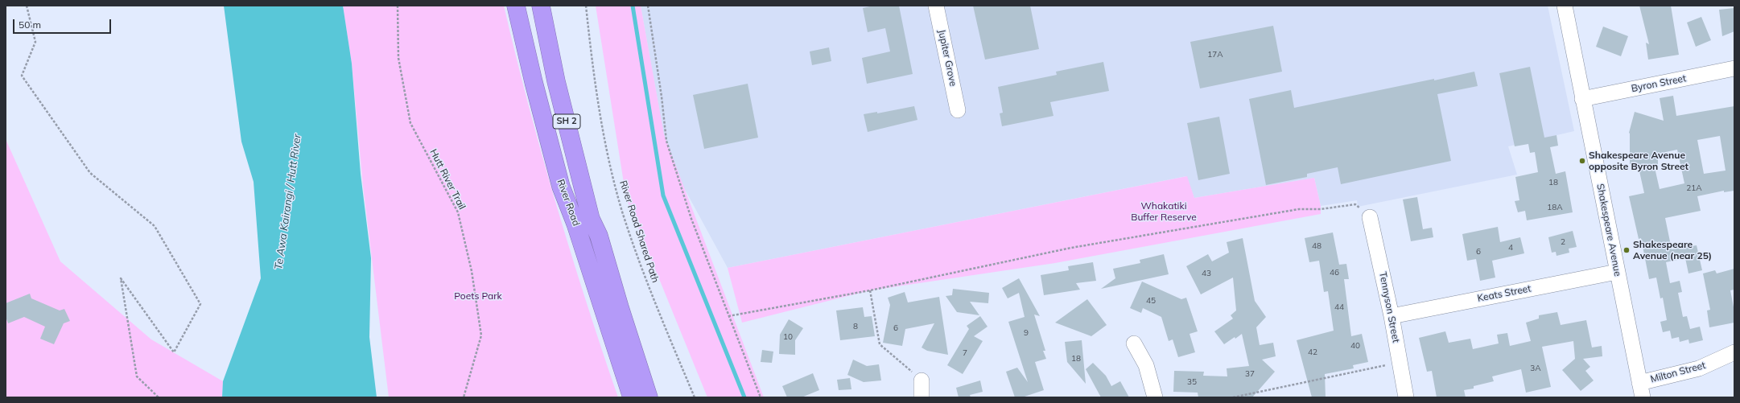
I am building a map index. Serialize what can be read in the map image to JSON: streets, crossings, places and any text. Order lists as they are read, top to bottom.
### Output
{
  "streets": {
    "highway": ["SH 2", "River Road"],
    "street": [
      "Jupiter Grove",
      "Byron Street",
      "Shakespeare Avenue",
      "Keats Street",
      "Tennyson Street",
      "Milton Street"
    ],
    "path": ["Hutt River Trail", "River Road Shared Path"]
  },
  "crossings": [
    ["Byron Street", "Shakespeare Avenue"],
    ["Shakespeare Avenue", "Keats Street"],
    ["Shakespeare Avenue", "Milton Street"],
    ["Keats Street", "Tennyson Street"]
  ],
  "water": ["Te Awa Kairangi / Hutt River"],
  "parks": ["Whakatiki Buffer Reserve", "Poets Park"],
  "places": ["Shakespeare Avenue opposite Byron Street", "Shakespeare Avenue (near 25)"],
  "house_numbers": [
    "17A",
    "18",
    "21A",
    "18A",
    "2",
    "48",
    "4",
    "6",
    "46",
    "43",
    "45",
    "44",
    "8",
    "6",
    "9",
    "10",
    "40",
    "42",
    "7",
    "18",
    "3A",
    "37",
    "35"
  ],
  "scale_bar": "50 m"
}
